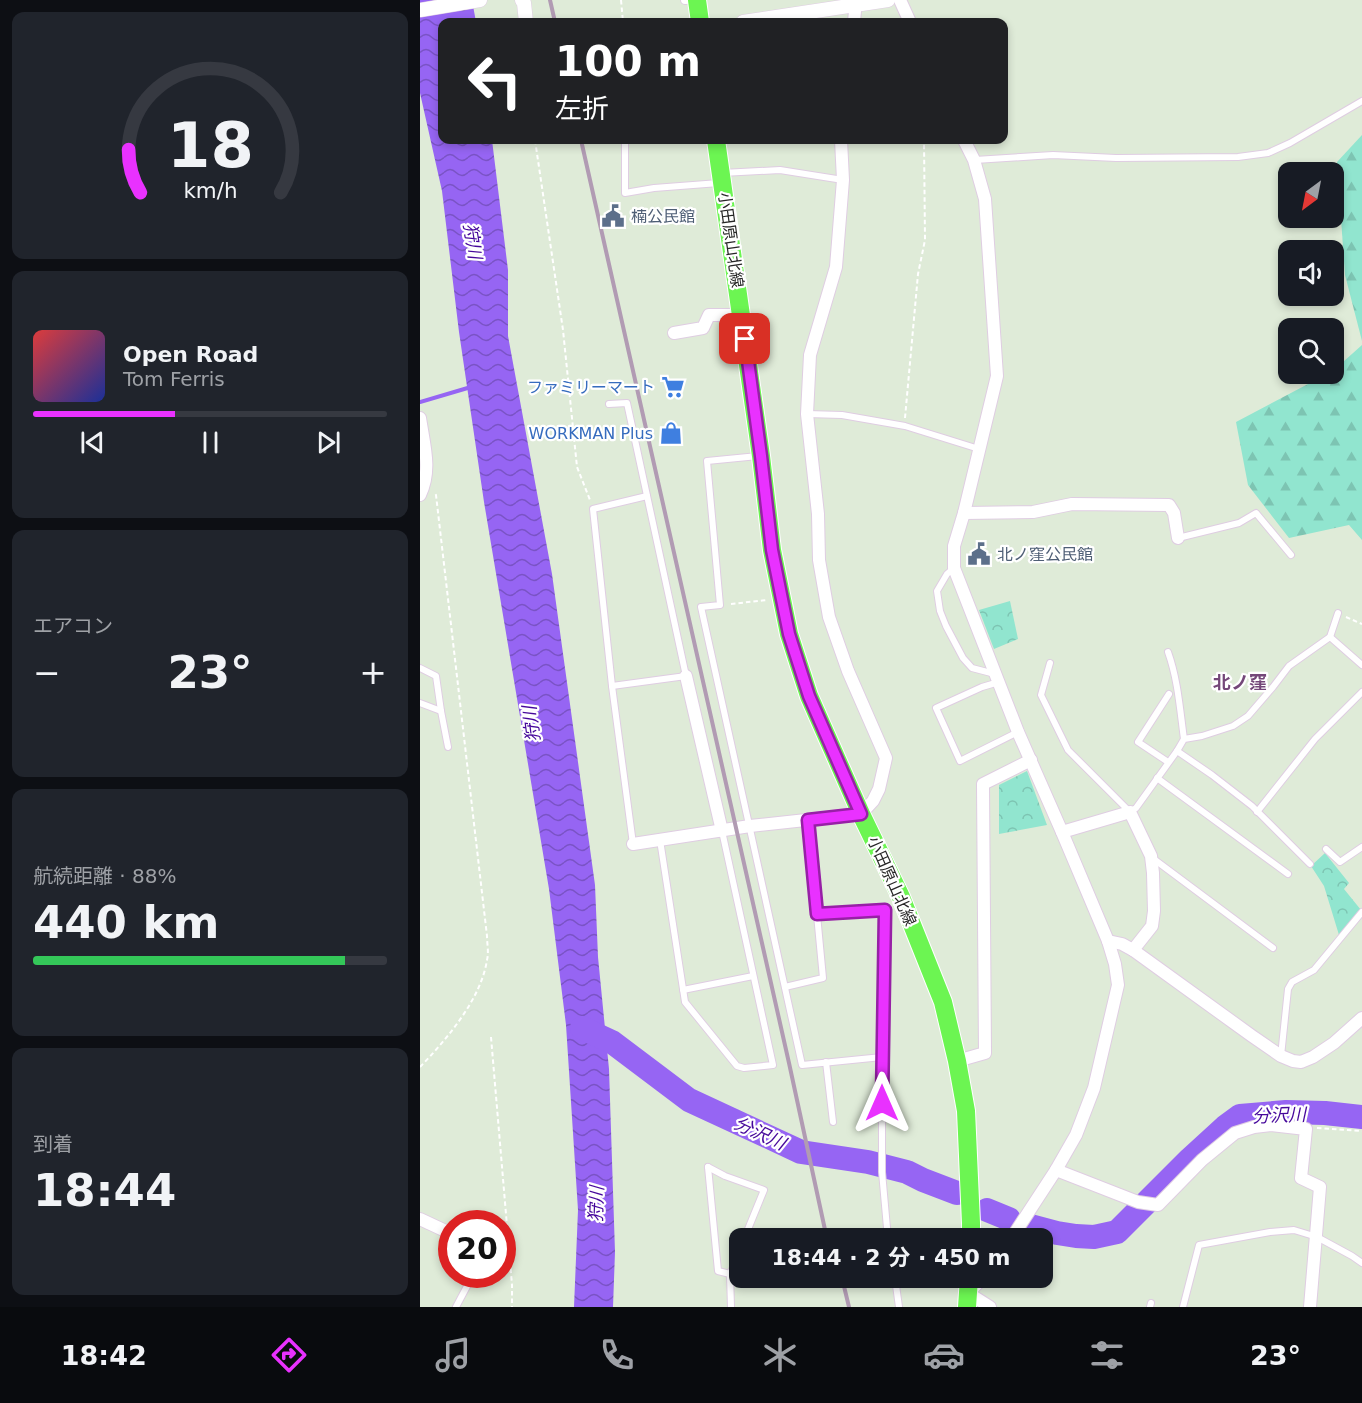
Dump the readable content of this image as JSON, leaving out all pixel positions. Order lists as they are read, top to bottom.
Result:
{
  "streets": {
    "main road": ["小田原山北線"]
  },
  "districts": ["北ノ窪"],
  "water": ["狩川", "分沢川"],
  "places": {
    "public building": ["楠公民館", "北ノ窪公民館"],
    "supermarket": ["ファミリーマート"],
    "shop": ["WORKMAN Plus"]
  },
  "north": "bottom left",
  "page": {
    "turn": ["100 m", "左折"],
    "song": ["Open Road", "Tom Ferris"],
    "tile": [
      "エアコン",
      ["航続距離 · 88%", "440 km"],
      ["到着", "18:44"]
    ],
    "heat": ["−", "23°", "+"],
    "limit": "20",
    "trip": "18:44 · 2 分 · 450 m",
    "tabs": ["18:42", "23°"],
    "gauge": ["18", "km/h"]
  }
}
